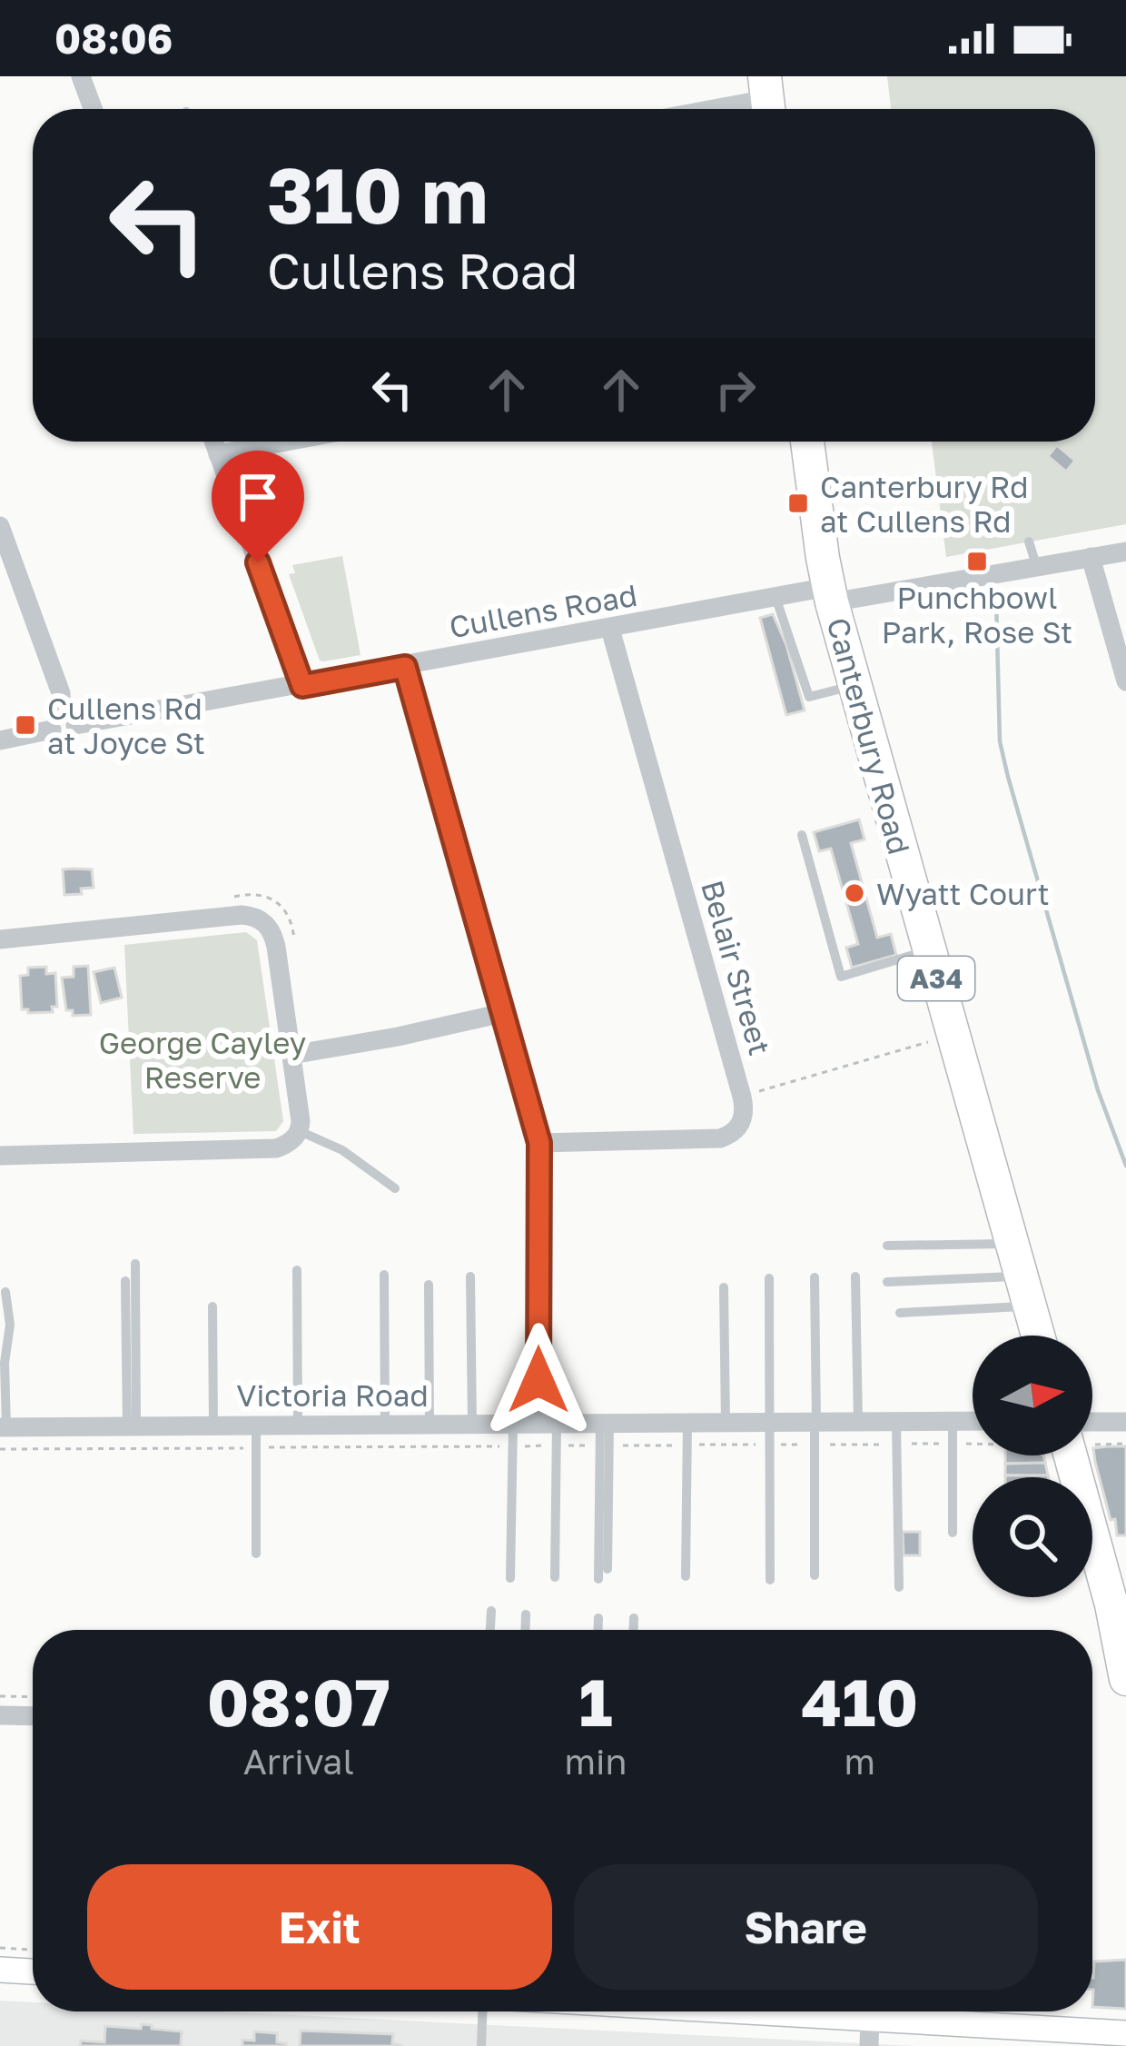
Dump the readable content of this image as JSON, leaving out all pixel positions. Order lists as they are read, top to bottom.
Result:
{
  "streets": {
    "highway": ["Canterbury Road", "A34"],
    "street": ["Cullens Road", "Belair Street", "Victoria Road"]
  },
  "crossings": [
    ["Cullens Road", "Canterbury Road"],
    ["Cullens Road", "Belair Street"]
  ],
  "parks": ["George Cayley Reserve"],
  "places": {
    "transit": ["Canterbury Rd at Cullens Rd", "Punchbowl Park, Rose St", "Cullens Rd at Joyce St"],
    "other": ["Wyatt Court"]
  },
  "north": "right",
  "page": {
    "status": "08:06",
    "turn": ["310 m", "Cullens Road"],
    "eta": [
      "08:07",
      "Arrival",
      "1",
      "min",
      "410",
      "m"
    ],
    "buttons": ["Exit", "Share"]
  }
}
